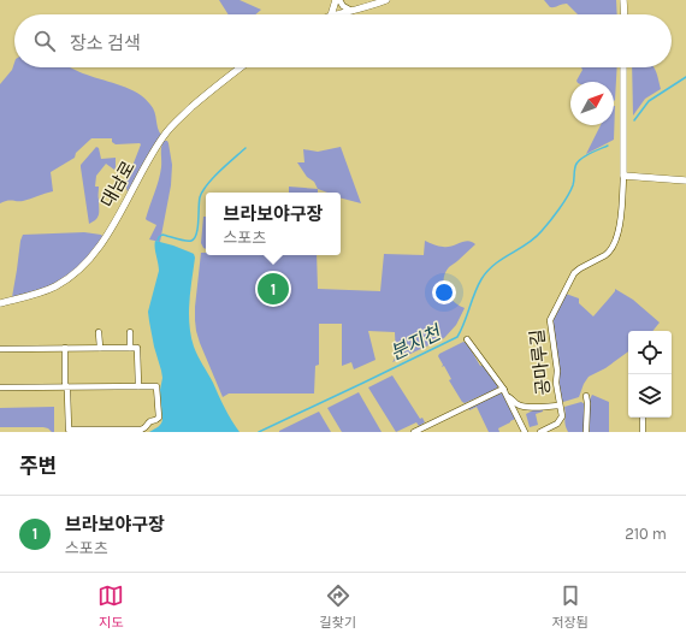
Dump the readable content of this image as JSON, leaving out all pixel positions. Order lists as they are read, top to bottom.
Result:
{
  "streets": {
    "street": ["대남로", "공마루길"]
  },
  "water": ["분지천"],
  "north": "top right",
  "page": {
    "search": "장소 검색",
    "popup": ["브라보야구장", "스포츠"],
    "pins": "1",
    "heading": "주변",
    "list": [
      {
        "mark": "1",
        "name": "브라보야구장",
        "note": "스포츠",
        "value": "210 m"
      }
    ],
    "nav": ["지도", "길찾기", "저장됨"]
  }
}
